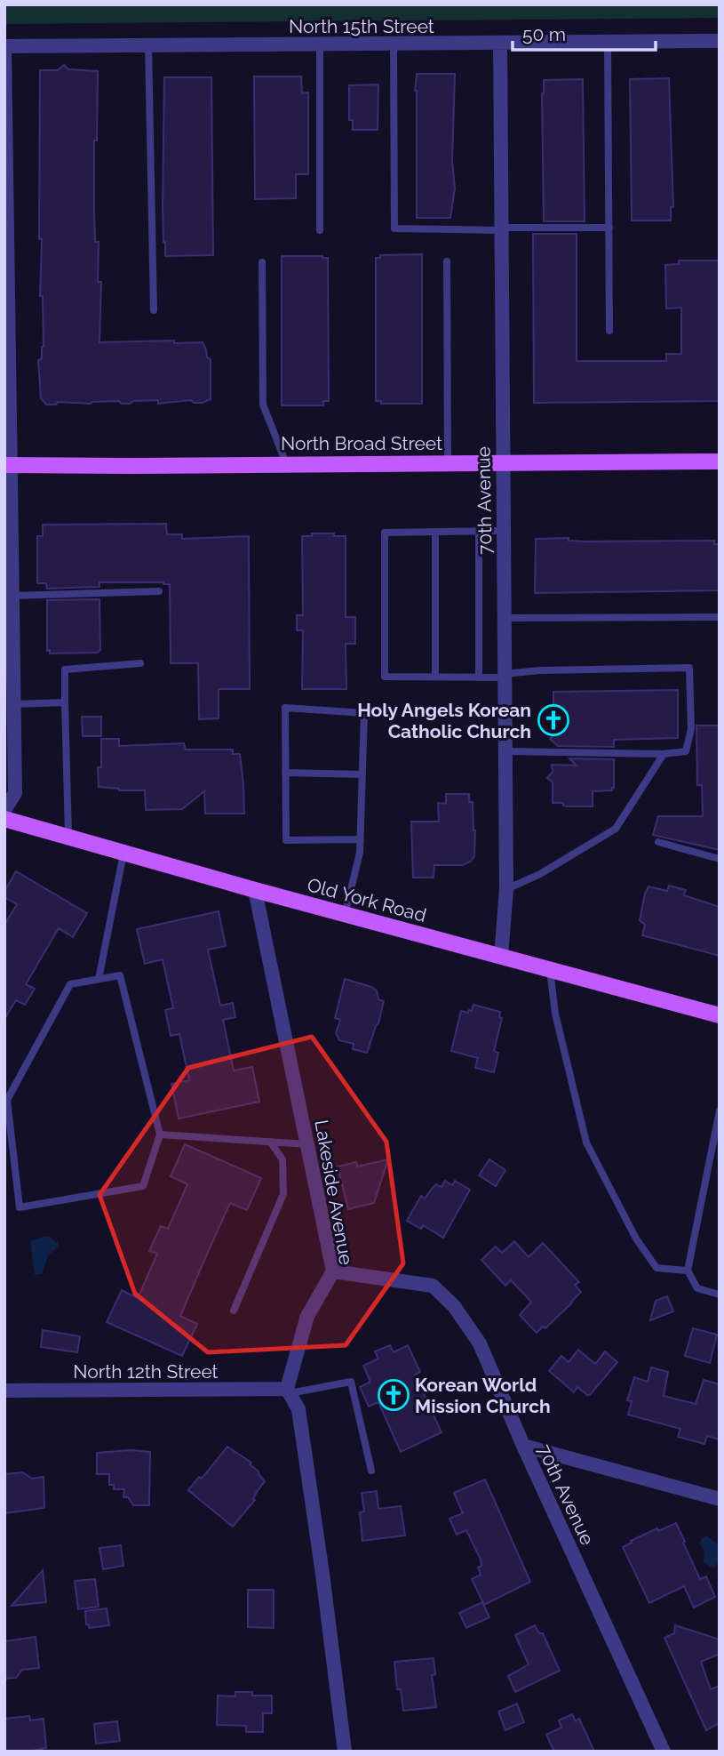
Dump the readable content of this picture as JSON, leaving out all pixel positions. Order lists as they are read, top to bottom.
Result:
{
  "streets": {
    "main road": ["North Broad Street", "Old York Road"],
    "street": [
      "North 15th Street",
      "70th Avenue",
      "Lakeside Avenue",
      "North 12th Street"
    ]
  },
  "crossings": [
    ["North 15th Street", "70th Avenue"],
    ["North Broad Street", "70th Avenue"],
    ["70th Avenue", "Old York Road"],
    ["70th Avenue", "Lakeside Avenue"],
    ["Old York Road", "Lakeside Avenue"],
    ["Lakeside Avenue", "North 12th Street"]
  ],
  "places": {
    "church": ["Holy Angels Korean Catholic Church", "Korean World Mission Church"]
  },
  "scale_bar": "50 m"
}
